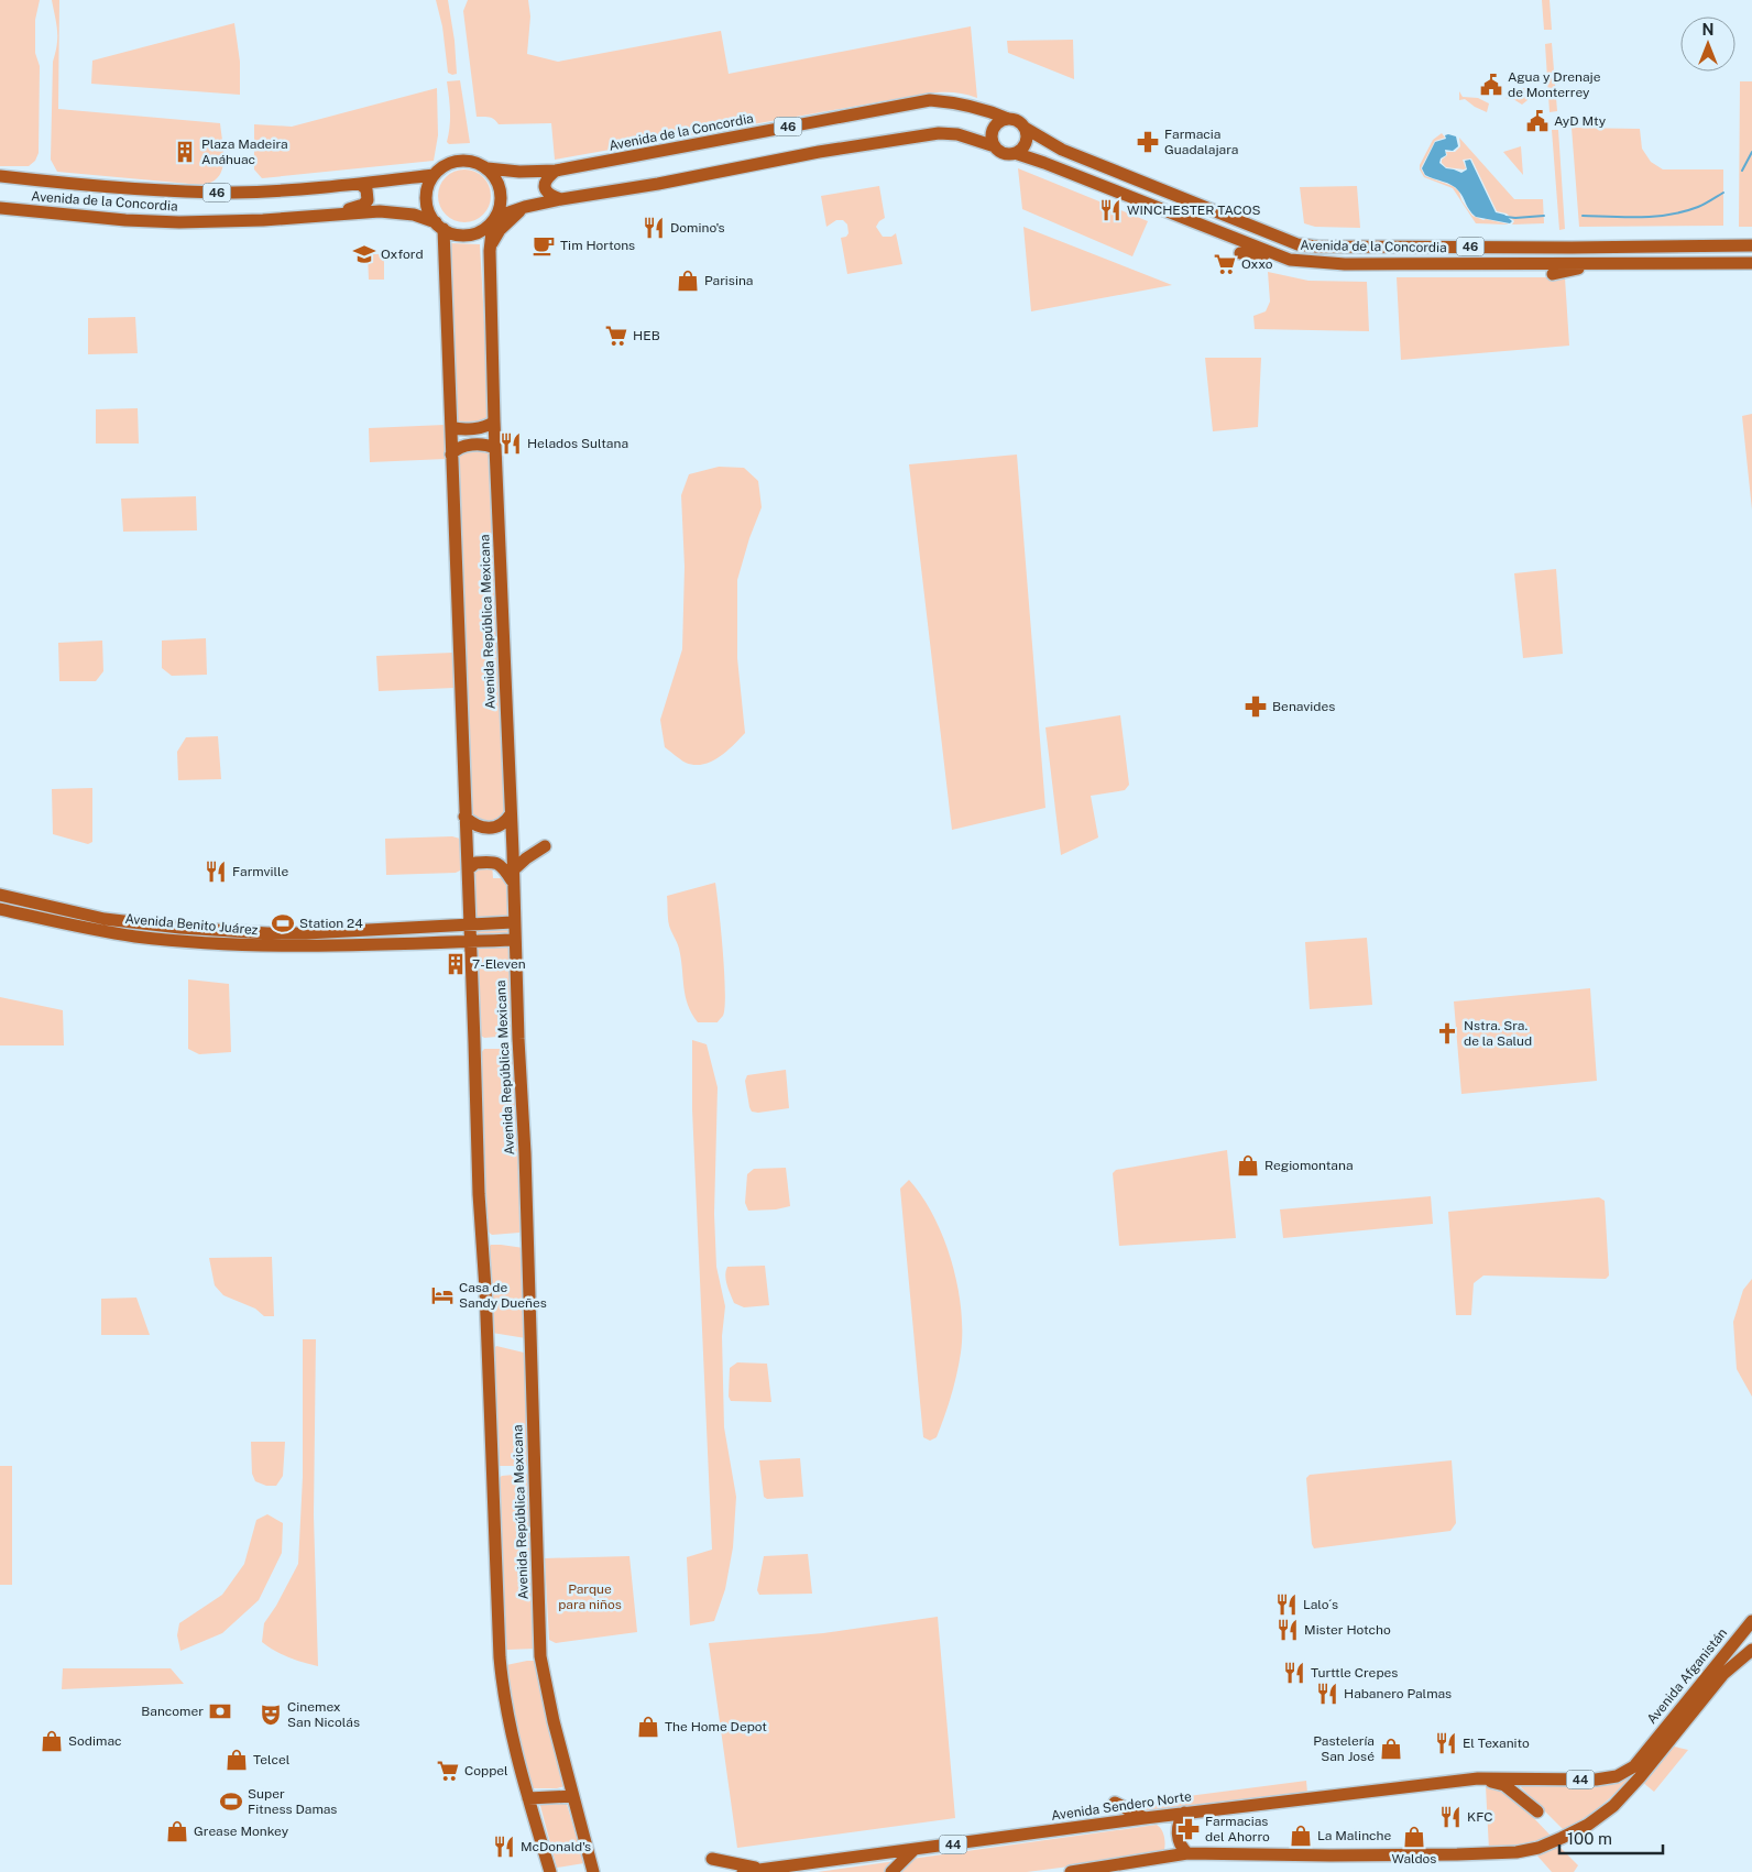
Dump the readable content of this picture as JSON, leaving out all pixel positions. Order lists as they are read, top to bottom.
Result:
{
  "streets": {
    "main road": [
      "46",
      "Avenida de la Concordia",
      "Avenida República Mexicana",
      "Avenida Benito Juárez",
      "Avenida Afganistán",
      "44",
      "Avenida Sendero Norte"
    ]
  },
  "crossings": [
    ["46", "Avenida de la Concordia"],
    ["46", "Avenida República Mexicana"],
    ["Avenida de la Concordia", "Avenida República Mexicana"],
    ["Avenida República Mexicana", "Avenida Benito Juárez"],
    ["Avenida Afganistán", "44"],
    ["Avenida Afganistán", "Avenida Sendero Norte"],
    ["44", "Avenida Sendero Norte"]
  ],
  "parks": ["Parque para niños"],
  "places": {
    "public building": ["Agua y Drenaje de Monterrey", "AyD Mty"],
    "pharmacy": ["Farmacia Guadalajara", "Benavides", "Farmacias del Ahorro"],
    "building": ["Plaza Madeira Anáhuac", "7-Eleven"],
    "restaurant": [
      "WINCHESTER TACOS",
      "Domino's",
      "Helados Sultana",
      "Farmville",
      "Lalo´s",
      "Mister Hotcho",
      "Turttle Crepes",
      "Habanero Palmas",
      "El Texanito",
      "KFC",
      "McDonald's"
    ],
    "cafe": ["Tim Hortons"],
    "school or university": ["Oxford"],
    "supermarket": ["Oxxo", "HEB", "Coppel"],
    "shop": [
      "Parisina",
      "Regiomontana",
      "The Home Depot",
      "Sodimac",
      "Pastelería San José",
      "Telcel",
      "Grease Monkey",
      "La Malinche",
      "Waldos"
    ],
    "sports": ["Station 24", "Super Fitness Damas"],
    "church": ["Nstra. Sra. de la Salud"],
    "hotel": ["Casa de Sandy Dueñes"],
    "bank": ["Bancomer"],
    "theatre": ["Cinemex San Nicolás"]
  },
  "scale_bar": "100 m",
  "north": "top"
}
